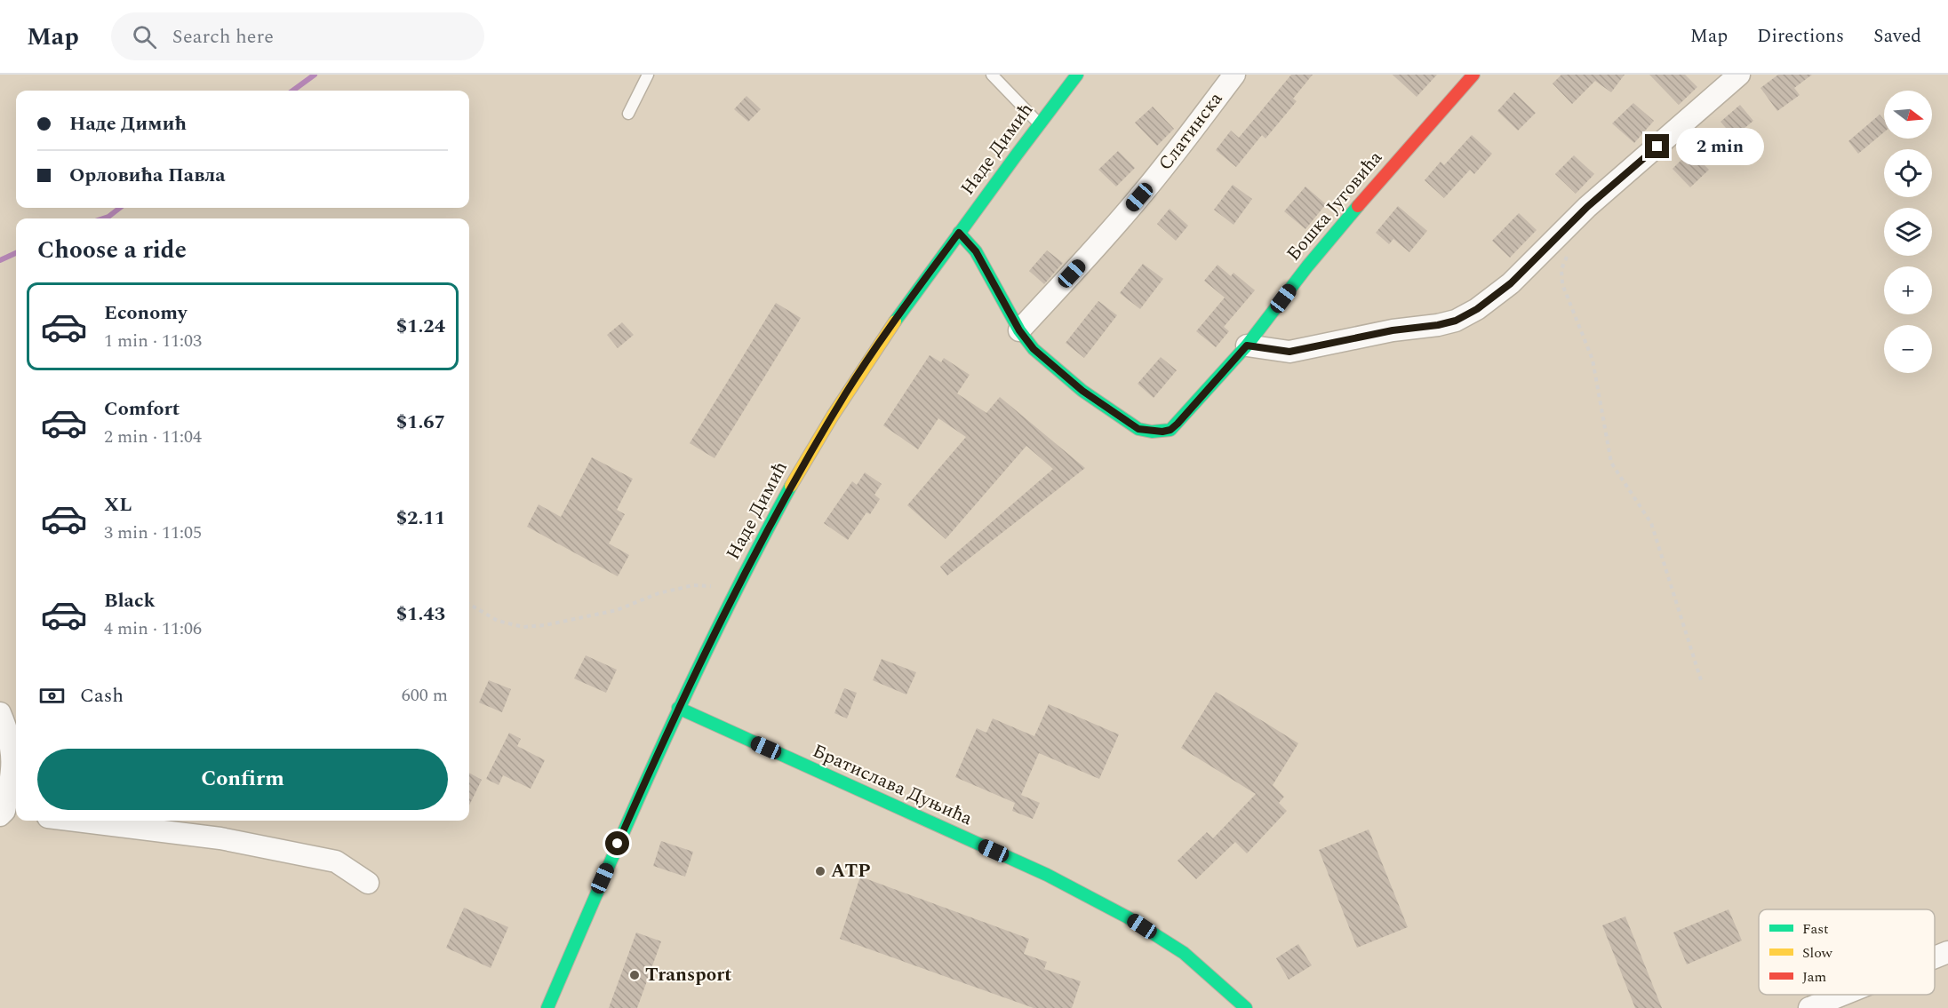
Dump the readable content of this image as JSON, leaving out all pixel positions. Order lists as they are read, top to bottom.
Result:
{
  "streets": {
    "street": [
      "Слатинска",
      "Наде Димић",
      "Бошка Југовића",
      "Братислава Дуњића"
    ]
  },
  "crossings": [
    ["Слатинска", "Бошка Југовића"],
    ["Наде Димић", "Братислава Дуњића"]
  ],
  "places": ["ATP", "Transport"],
  "legend": ["Fast", "Slow", "Jam"],
  "north": "right",
  "page": {
    "header": "Map",
    "search": "Search here",
    "nav": ["Map", "Directions", "Saved"],
    "map_buttons": ["+", "−"],
    "banner": ["Наде Димић", "Орловића Павла"],
    "bubble": "2 min",
    "heading": "Choose a ride",
    "list": [
      {
        "name": "Economy",
        "note": "1 min · 11:03",
        "value": "$1.24"
      },
      {
        "name": "Comfort",
        "note": "2 min · 11:04",
        "value": "$1.67"
      },
      {
        "name": "XL",
        "note": "3 min · 11:05",
        "value": "$2.11"
      },
      {
        "name": "Black",
        "note": "4 min · 11:06",
        "value": "$1.43"
      }
    ],
    "pay": ["Cash", "600 m"],
    "buttons": "Confirm"
  }
}
